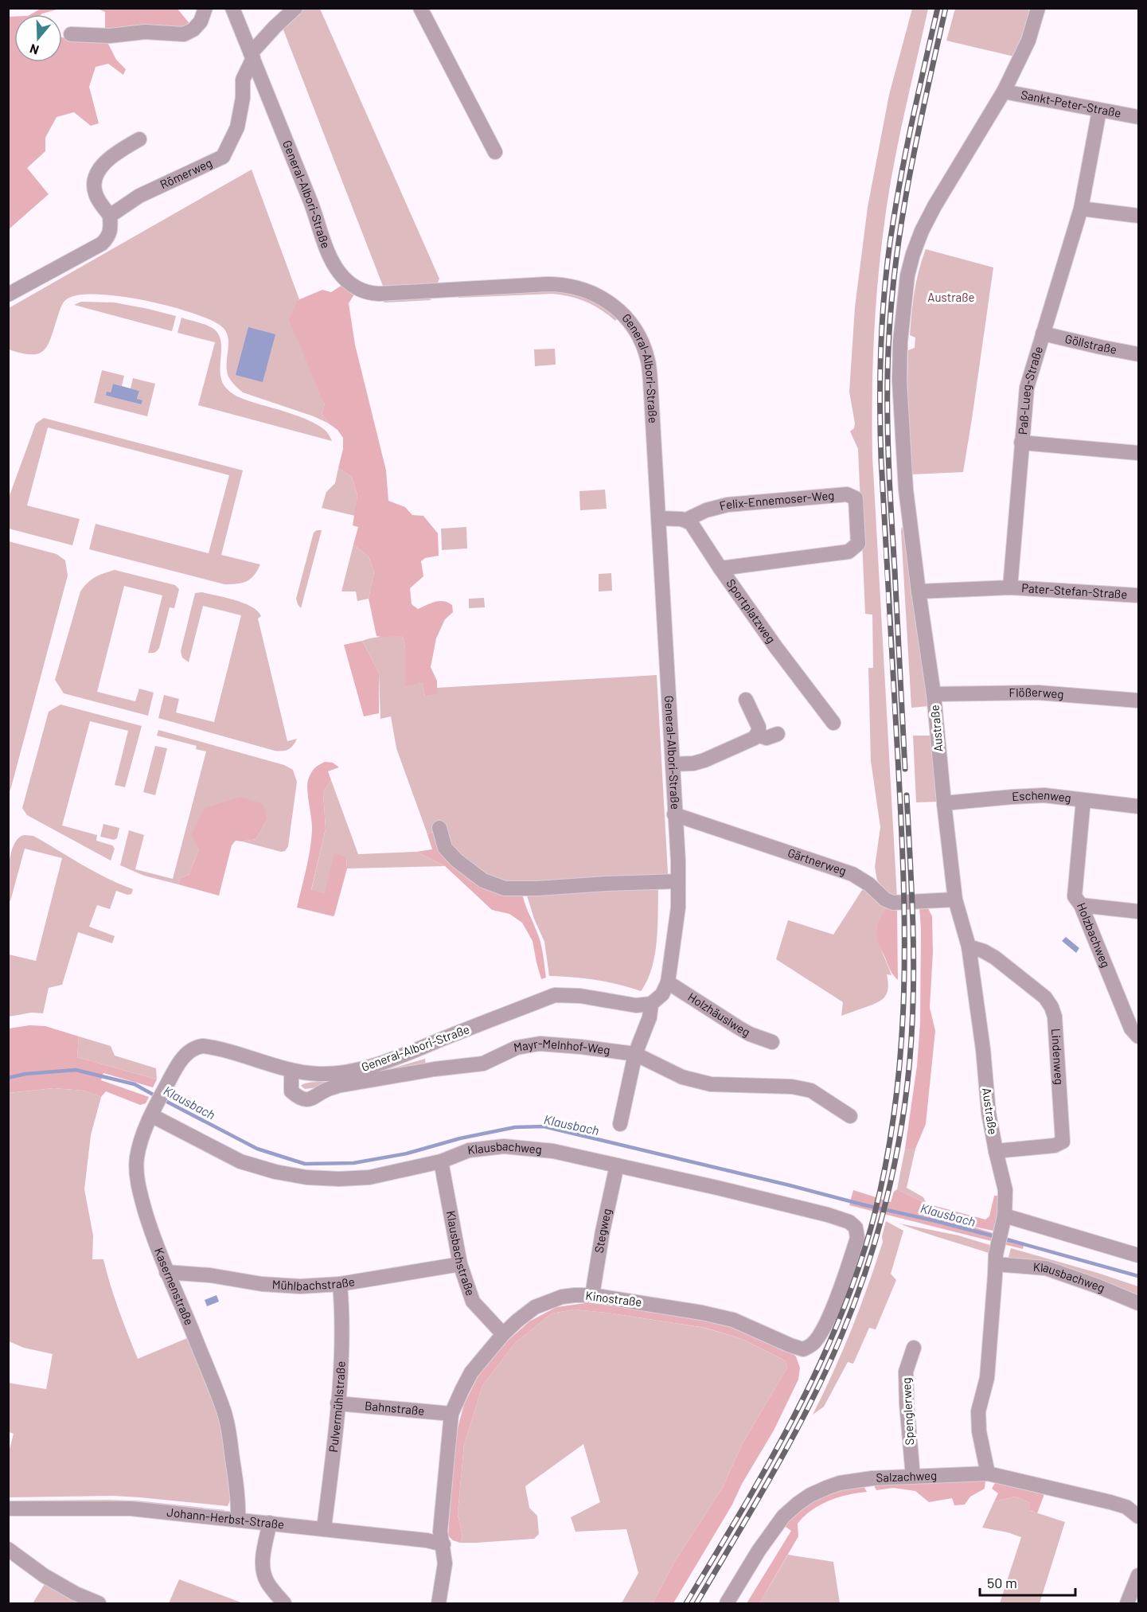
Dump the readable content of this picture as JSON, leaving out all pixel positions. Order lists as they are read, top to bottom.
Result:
{
  "streets": {
    "street": [
      "Sankt-Peter-Straße",
      "Römerweg",
      "General-Albori-Straße",
      "Göllstraße",
      "Paß-Lueg-Straße",
      "Felix-Ennemoser-Weg",
      "Pater-Stefan-Straße",
      "Sportplatzweg",
      "Flößerweg",
      "Austraße",
      "Eschenweg",
      "Gärtnerweg",
      "Holzbachweg",
      "Holzhäuslweg",
      "Mayr-Melnhof-Weg",
      "Lindenweg",
      "Klausbachweg",
      "Stegweg",
      "Klausbachstraße",
      "Mühlbachstraße",
      "Kasernenstraße",
      "Kinostraße",
      "Pulvermühlstraße",
      "Bahnstraße",
      "Spenglerweg",
      "Salzachweg",
      "Johann-Herbst-Straße"
    ]
  },
  "crossings": [
    ["Sankt-Peter-Straße", "Paß-Lueg-Straße"],
    ["Sankt-Peter-Straße", "Austraße"],
    ["Römerweg", "General-Albori-Straße"],
    ["General-Albori-Straße", "Gärtnerweg"],
    ["General-Albori-Straße", "Holzhäuslweg"],
    ["General-Albori-Straße", "Mayr-Melnhof-Weg"],
    ["General-Albori-Straße", "Kasernenstraße"],
    ["Göllstraße", "Paß-Lueg-Straße"],
    ["Paß-Lueg-Straße", "Pater-Stefan-Straße"],
    ["Felix-Ennemoser-Weg", "Sportplatzweg"],
    ["Flößerweg", "Austraße"],
    ["Austraße", "Eschenweg"],
    ["Austraße", "Gärtnerweg"],
    ["Austraße", "Lindenweg"],
    ["Austraße", "Klausbachweg"],
    ["Austraße", "Salzachweg"],
    ["Eschenweg", "Holzbachweg"],
    ["Klausbachweg", "Stegweg"],
    ["Klausbachweg", "Klausbachstraße"],
    ["Klausbachweg", "Kasernenstraße"],
    ["Klausbachweg", "Kinostraße"],
    ["Stegweg", "Kinostraße"],
    ["Klausbachstraße", "Mühlbachstraße"],
    ["Klausbachstraße", "Kinostraße"],
    ["Mühlbachstraße", "Kasernenstraße"],
    ["Mühlbachstraße", "Pulvermühlstraße"],
    ["Kasernenstraße", "Johann-Herbst-Straße"],
    ["Kinostraße", "Bahnstraße"],
    ["Kinostraße", "Johann-Herbst-Straße"],
    ["Pulvermühlstraße", "Bahnstraße"],
    ["Pulvermühlstraße", "Johann-Herbst-Straße"],
    ["Spenglerweg", "Salzachweg"]
  ],
  "water": ["Klausbach"],
  "parks": ["Austraße"],
  "scale_bar": "50 m",
  "north": "bottom"
}
